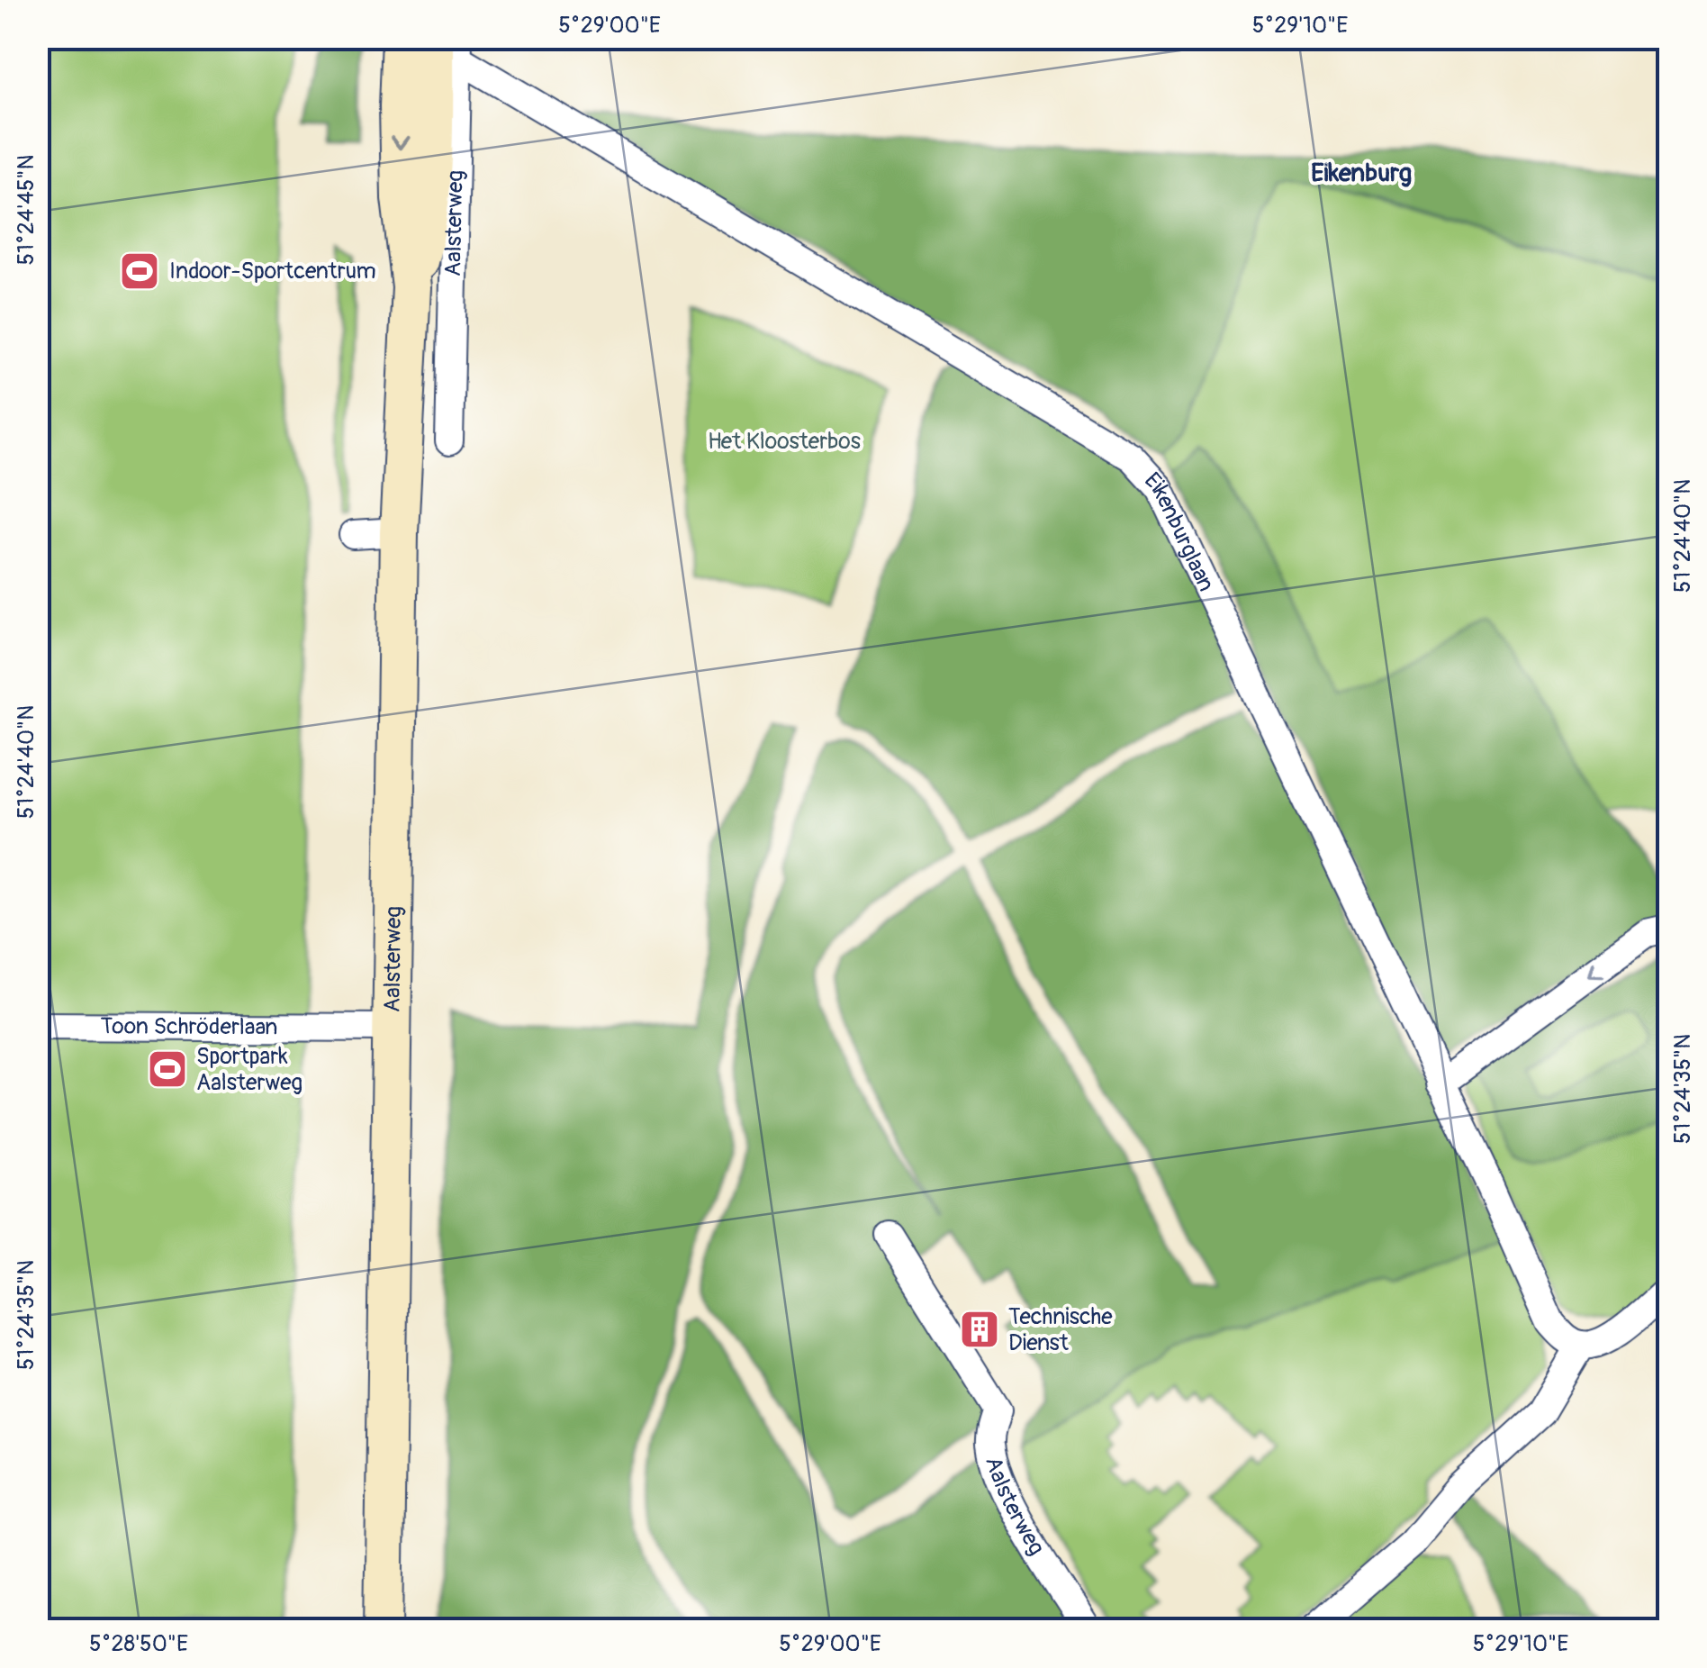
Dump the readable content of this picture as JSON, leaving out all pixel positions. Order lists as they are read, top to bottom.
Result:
{
  "streets": {
    "main road": ["Aalsterweg"],
    "street": ["Eikenburglaan", "Toon Schröderlaan"]
  },
  "crossings": [
    ["Aalsterweg", "Eikenburglaan"],
    ["Aalsterweg", "Toon Schröderlaan"]
  ],
  "districts": ["Eikenburg"],
  "parks": ["Het Kloosterbos"],
  "places": {
    "sports": ["Indoor-Sportcentrum", "Sportpark Aalsterweg"],
    "building": ["Technische Dienst"]
  },
  "coordinates": [
    "5°29'00\"E",
    "5°29'10\"E",
    "51°24'45\"N",
    "51°24'40\"N",
    "51°24'35\"N",
    "5°28'50\"E"
  ]
}
